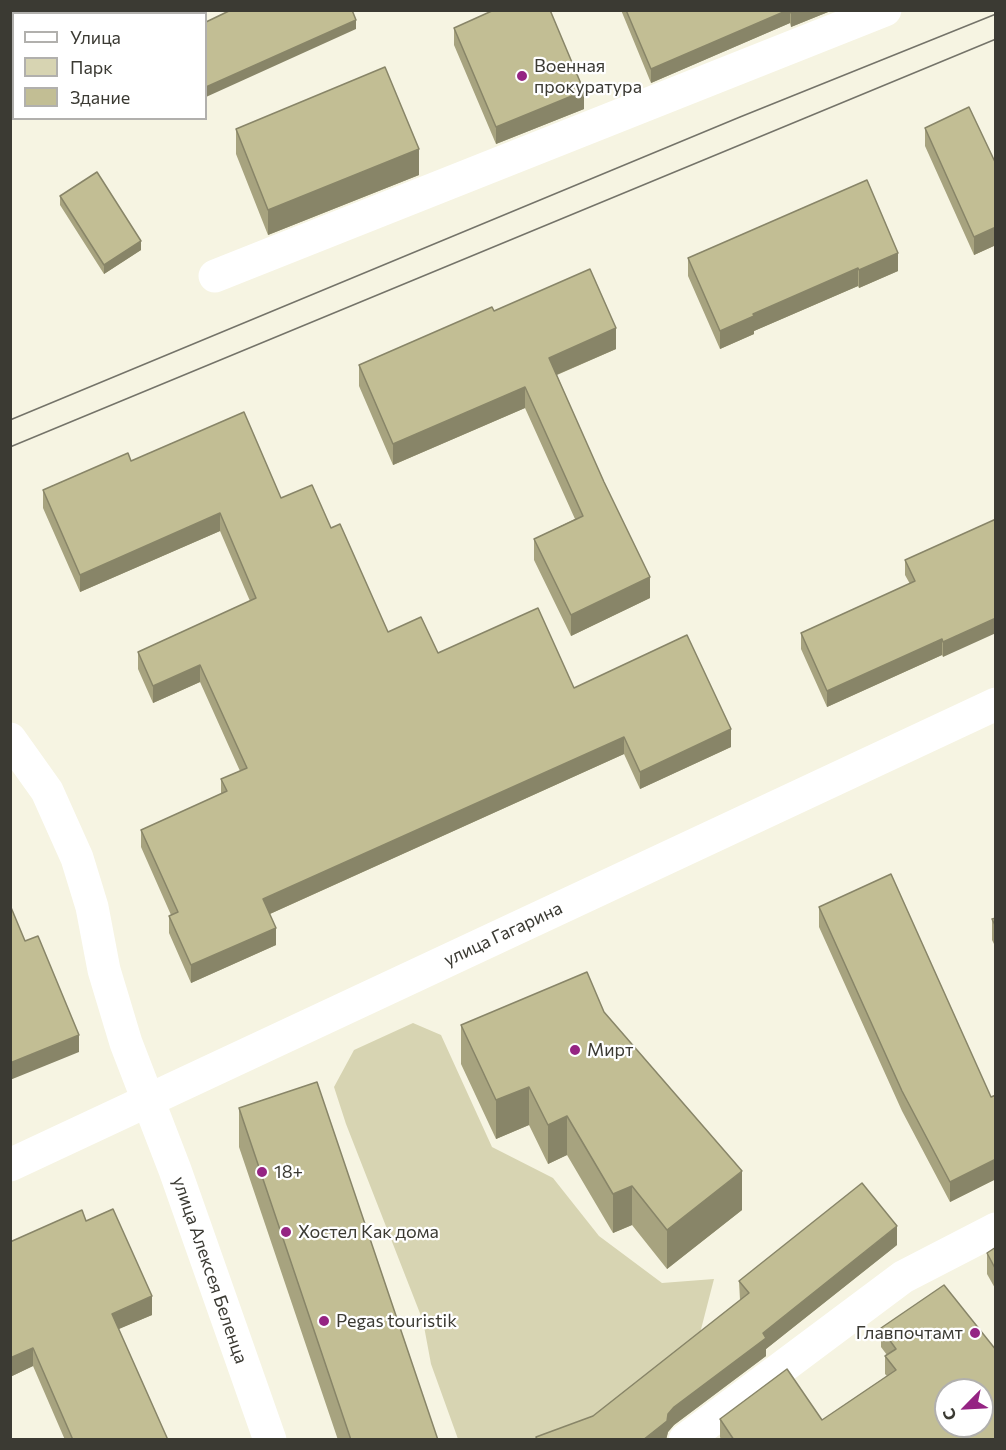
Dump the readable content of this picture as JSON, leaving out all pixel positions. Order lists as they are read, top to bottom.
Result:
{
  "streets": {
    "main road": ["улица Гагарина", "улица Алексея Беленца"]
  },
  "crossings": [
    ["улица Гагарина", "улица Алексея Беленца"]
  ],
  "places": [
    "Военная прокуратура",
    "Мирт",
    "18+",
    "Хостел Как дома",
    "Pegas touristik",
    "Главпочтамт"
  ],
  "legend": ["Улица", "Парк", "Здание"],
  "north": "bottom left"
}
